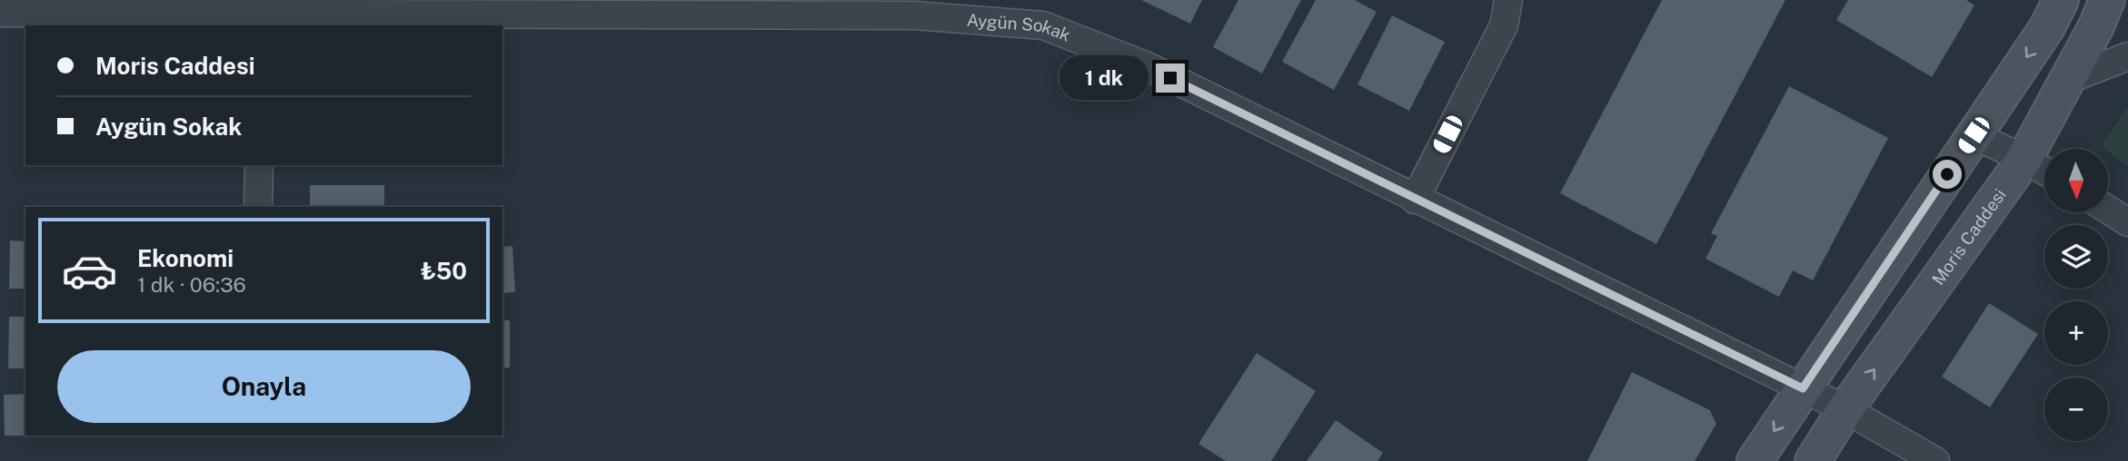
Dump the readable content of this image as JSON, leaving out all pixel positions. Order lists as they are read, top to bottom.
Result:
{
  "streets": {
    "street": ["Aygün Sokak", "Moris Caddesi"]
  },
  "crossings": [
    ["Aygün Sokak", "Moris Caddesi"]
  ],
  "north": "bottom",
  "page": {
    "banner": ["Moris Caddesi", "Aygün Sokak"],
    "bubble": "1 dk",
    "map_buttons": ["+", "−"],
    "list": [
      {
        "name": "Ekonomi",
        "note": "1 dk · 06:36",
        "value": "₺50"
      }
    ],
    "buttons": "Onayla"
  }
}
